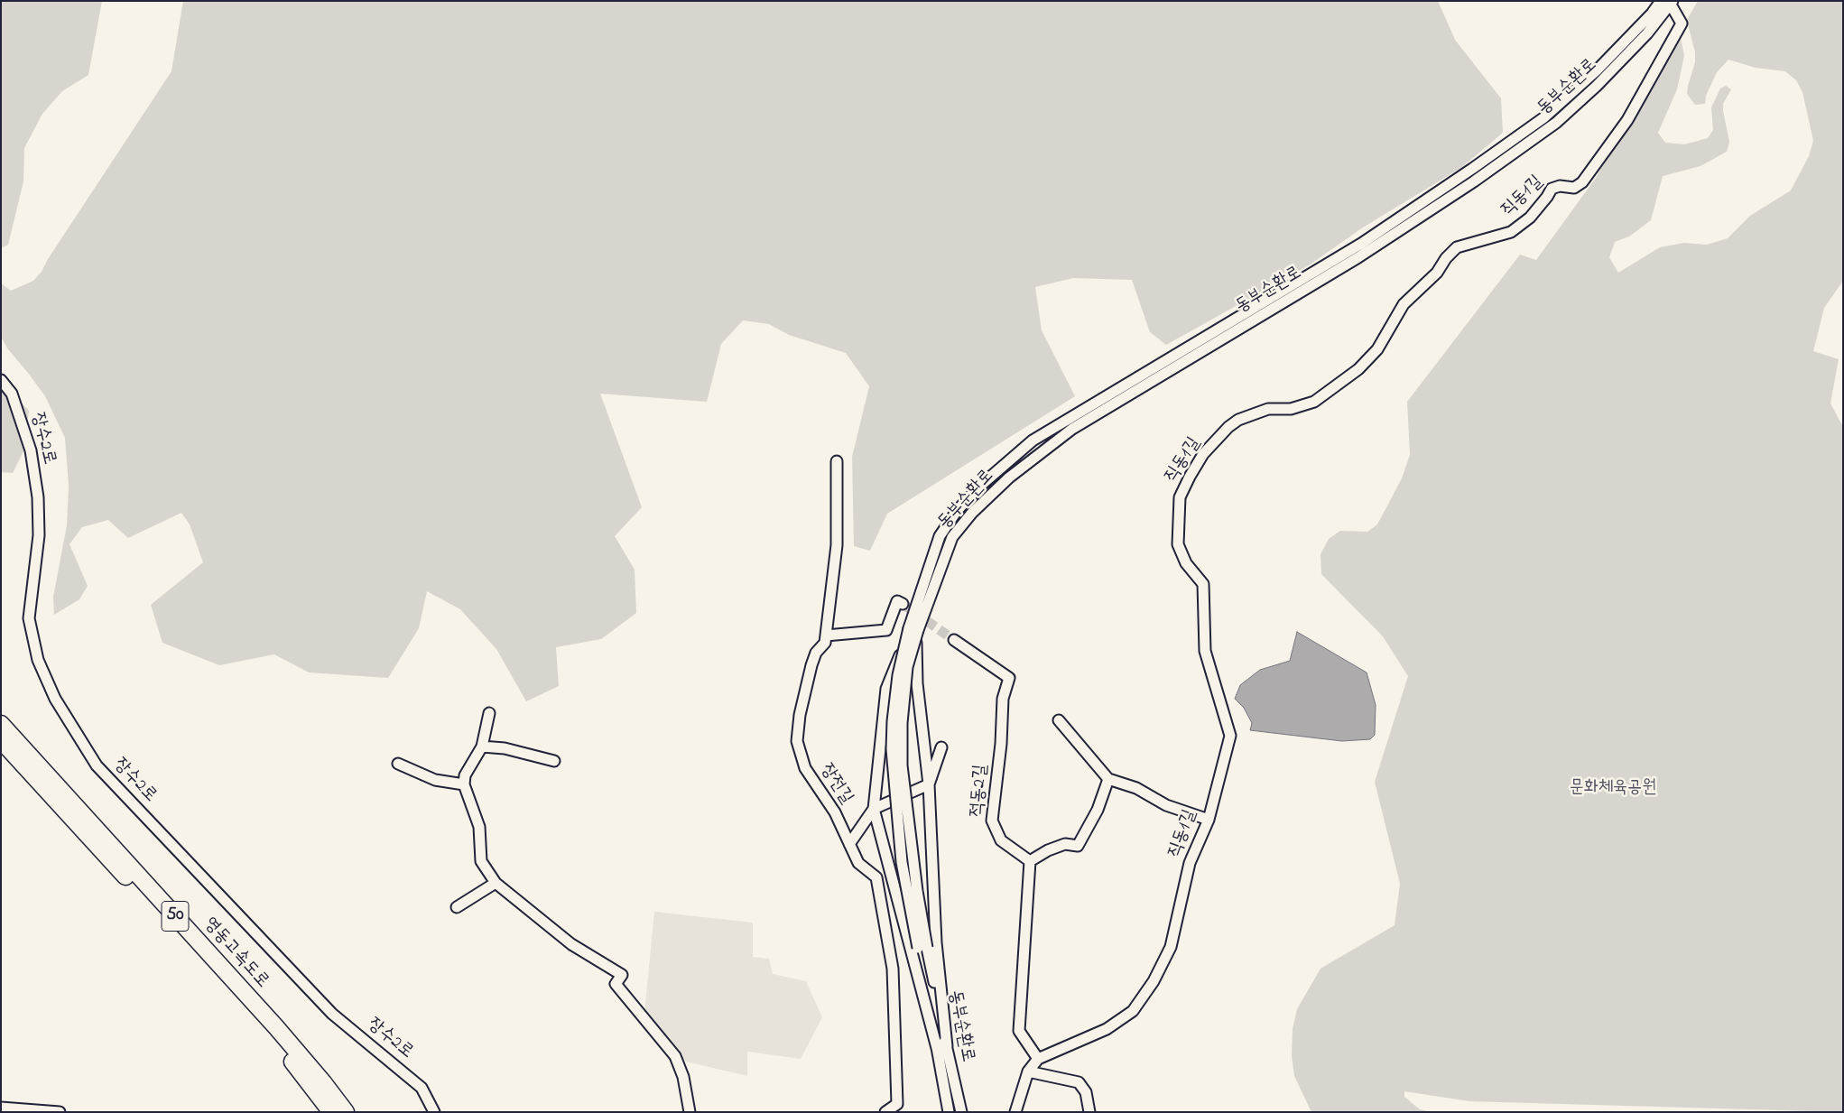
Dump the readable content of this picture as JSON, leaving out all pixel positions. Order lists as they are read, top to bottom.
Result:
{
  "streets": {
    "highway": ["50", "영동고속도로"],
    "street": [
      "동부순환로",
      "직동1길",
      "장수2로",
      "장전길",
      "적동2길"
    ]
  },
  "crossings": [
    ["동부순환로", "직동1길"]
  ],
  "parks": ["문화체육공원"]
}
